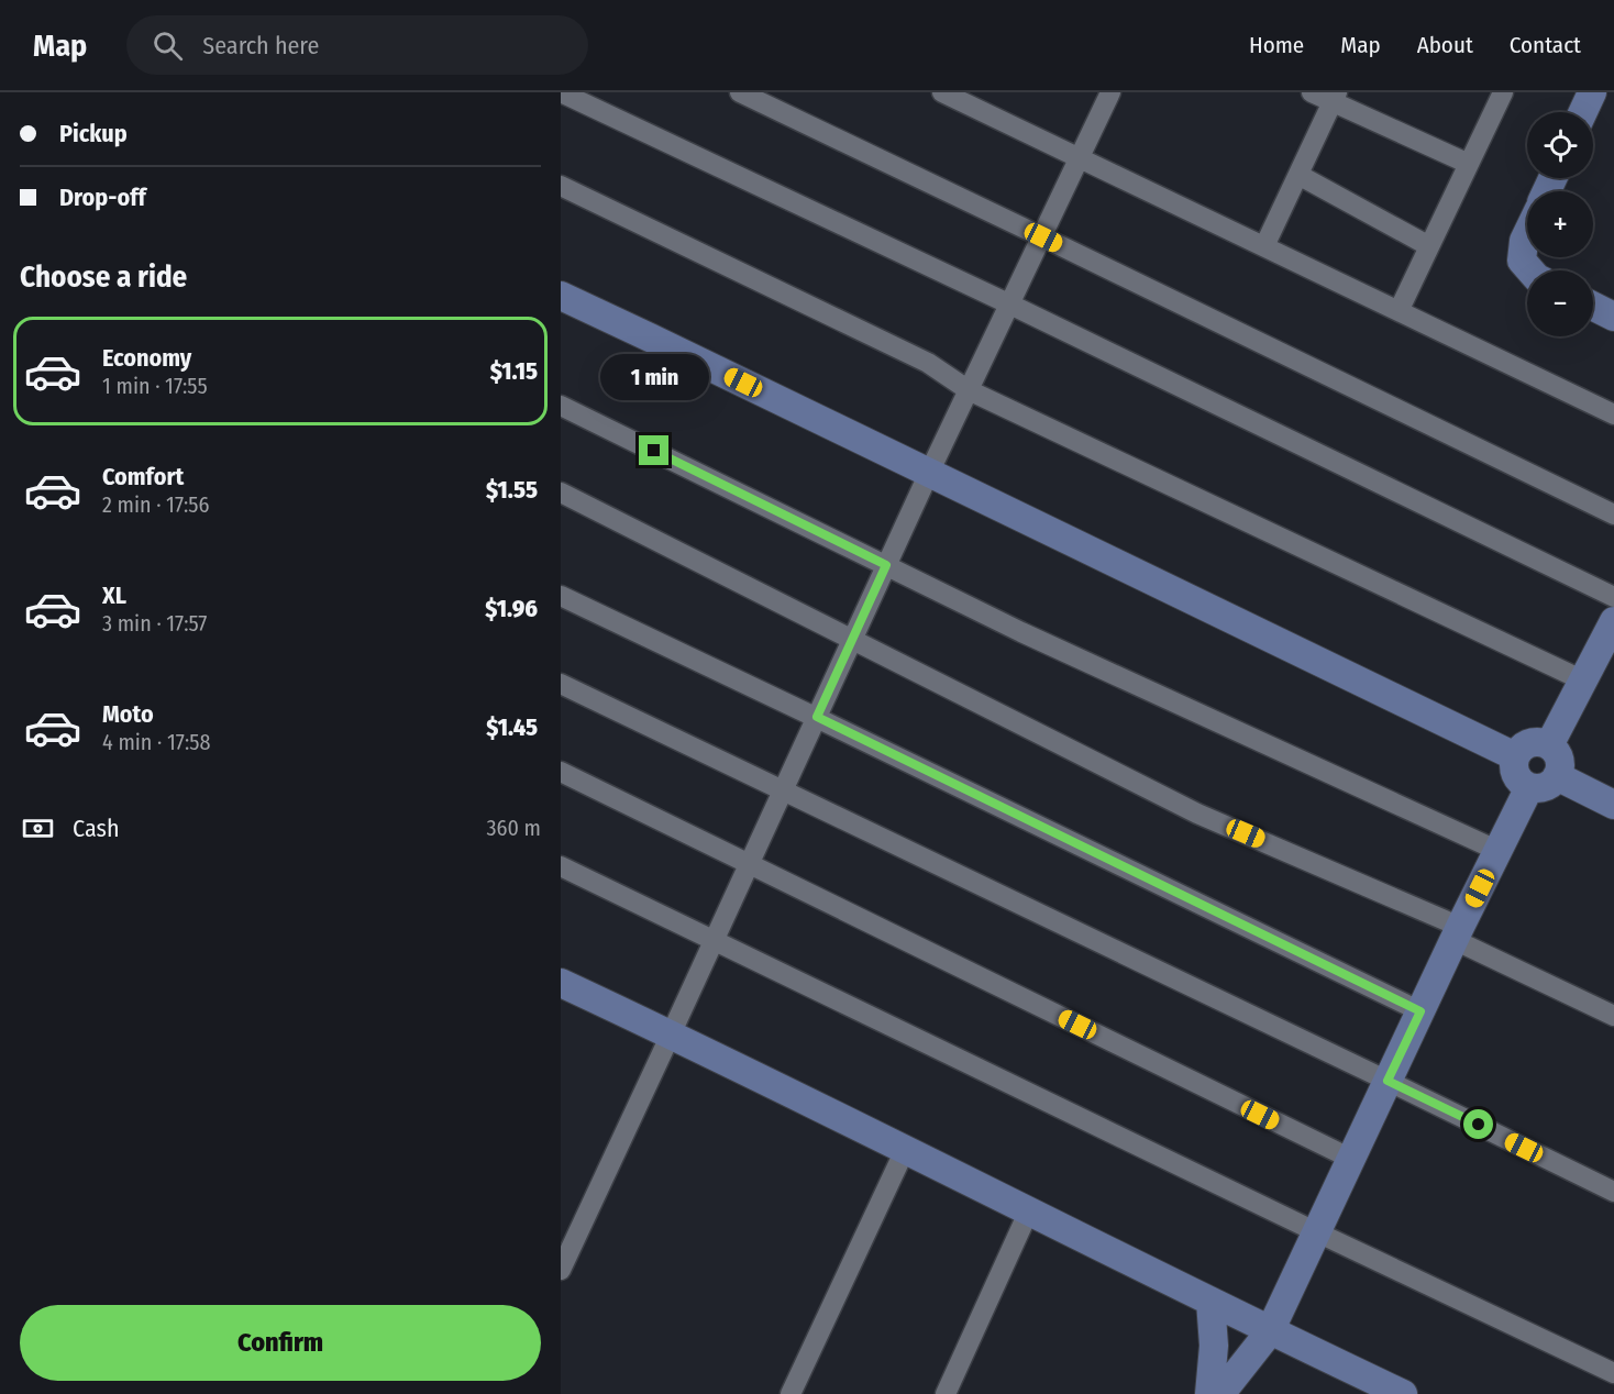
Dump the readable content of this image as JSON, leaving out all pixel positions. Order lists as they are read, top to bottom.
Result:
{
  "page": {
    "header": "Map",
    "search": "Search here",
    "nav": [
      "Home",
      "Map",
      "About",
      "Contact"
    ],
    "banner": ["Pickup", "Drop-off"],
    "map_buttons": ["+", "−"],
    "heading": "Choose a ride",
    "list": [
      {
        "name": "Economy",
        "note": "1 min · 17:55",
        "value": "$1.15"
      },
      {
        "name": "Comfort",
        "note": "2 min · 17:56",
        "value": "$1.55"
      },
      {
        "name": "XL",
        "note": "3 min · 17:57",
        "value": "$1.96"
      },
      {
        "name": "Moto",
        "note": "4 min · 17:58",
        "value": "$1.45"
      }
    ],
    "bubble": "1 min",
    "pay": ["Cash", "360 m"],
    "buttons": "Confirm"
  }
}
